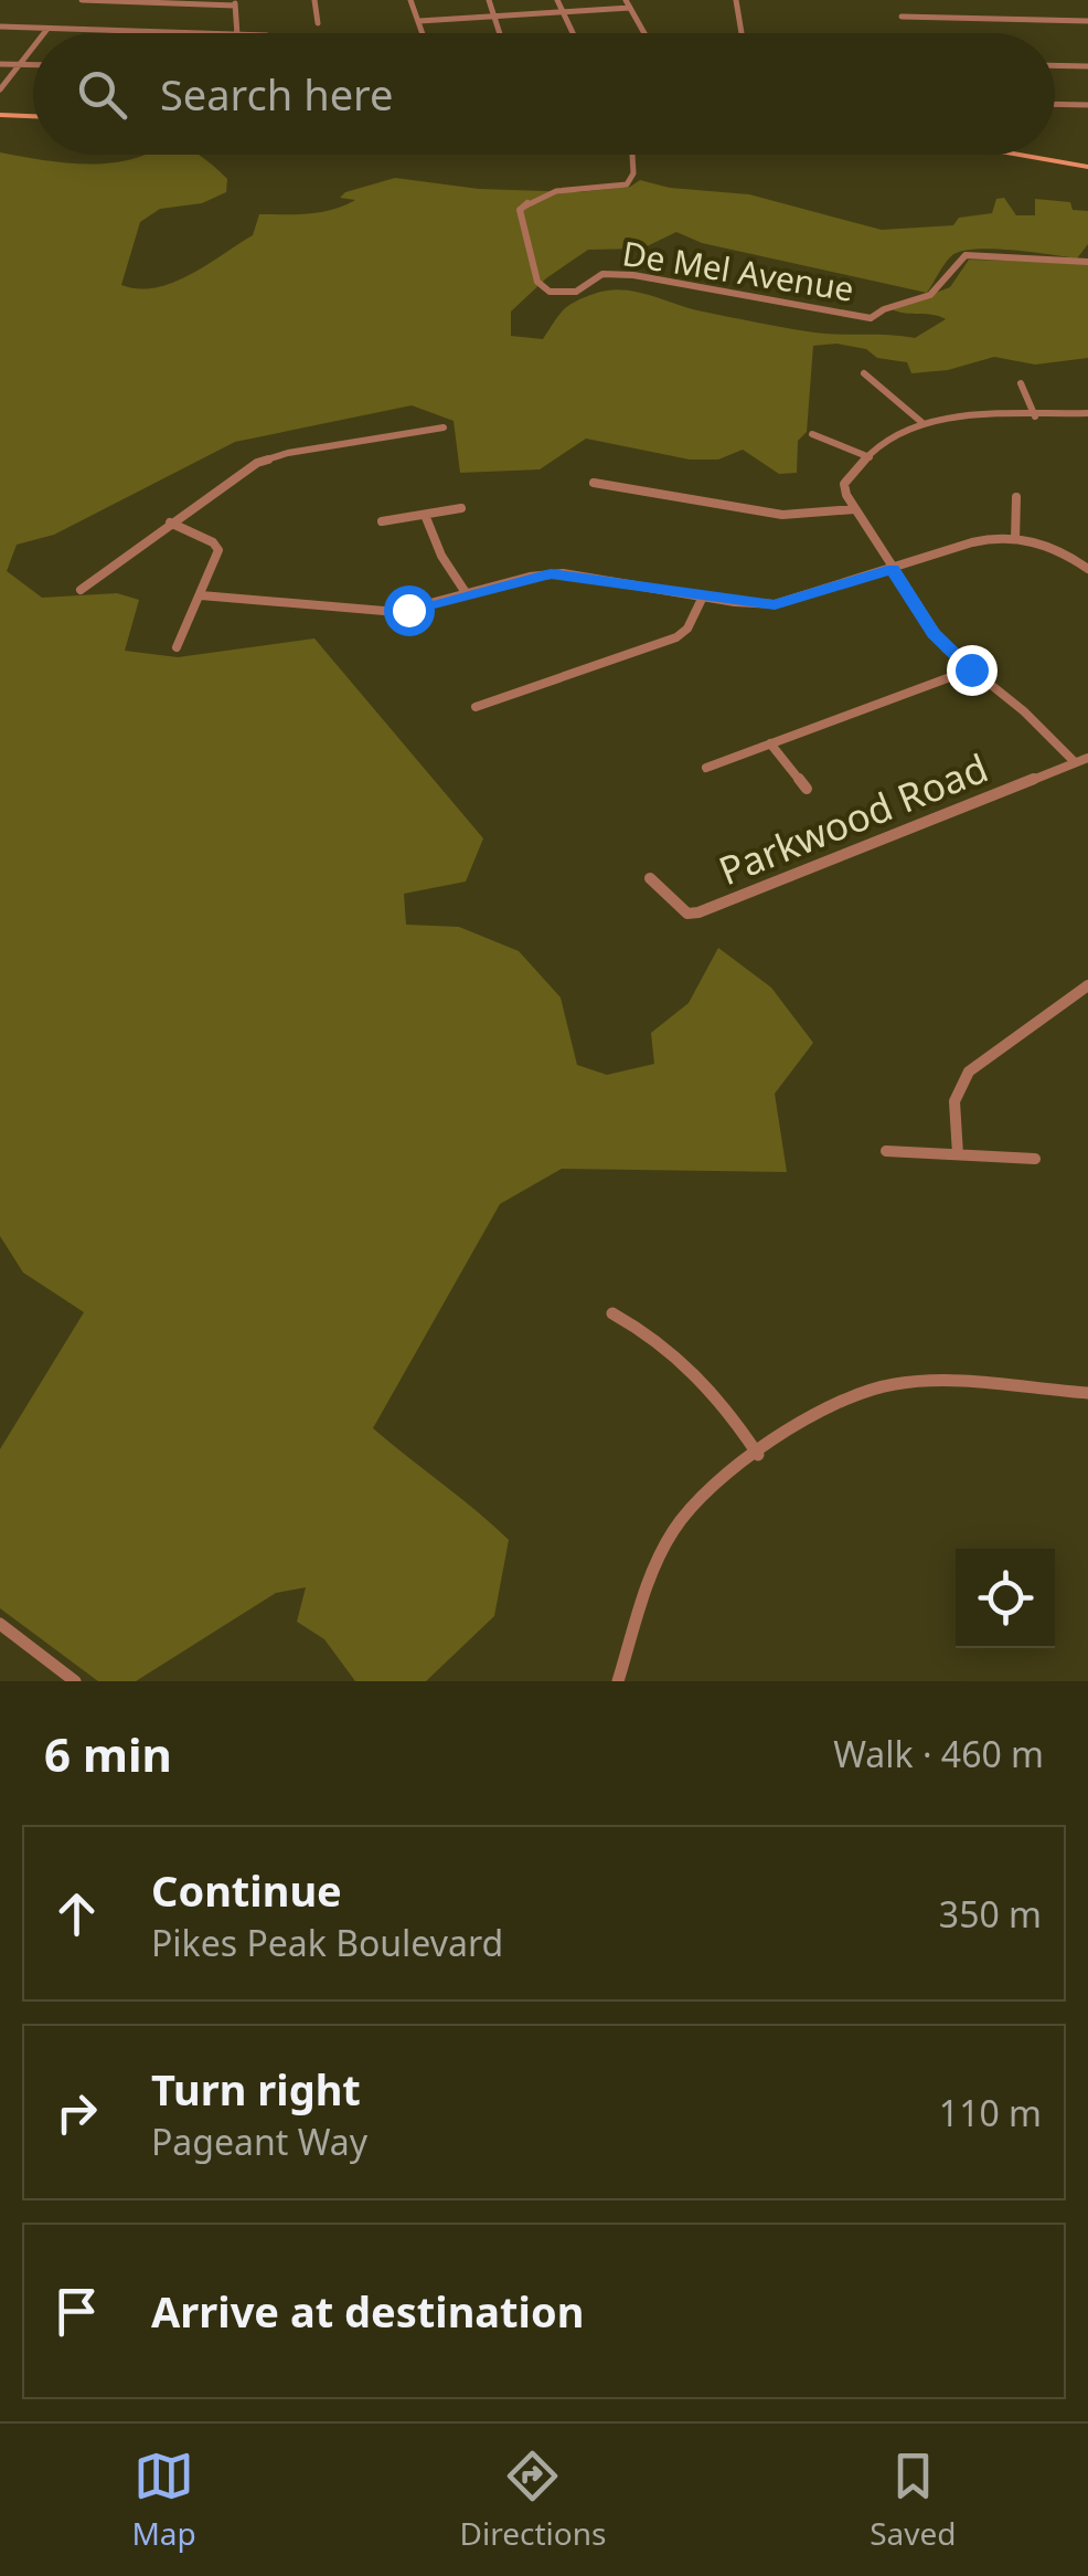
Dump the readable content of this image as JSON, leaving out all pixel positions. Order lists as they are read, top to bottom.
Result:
{
  "streets": {
    "street": ["De Mel Avenue", "Parkwood Road"]
  },
  "page": {
    "search": "Search here",
    "heading": ["6 min", "Walk · 460 m"],
    "list": [
      ["Continue", "Pikes Peak Boulevard", "350 m"],
      ["Turn right", "Pageant Way", "110 m"],
      "Arrive at destination"
    ],
    "nav": ["Map", "Directions", "Saved"]
  }
}
